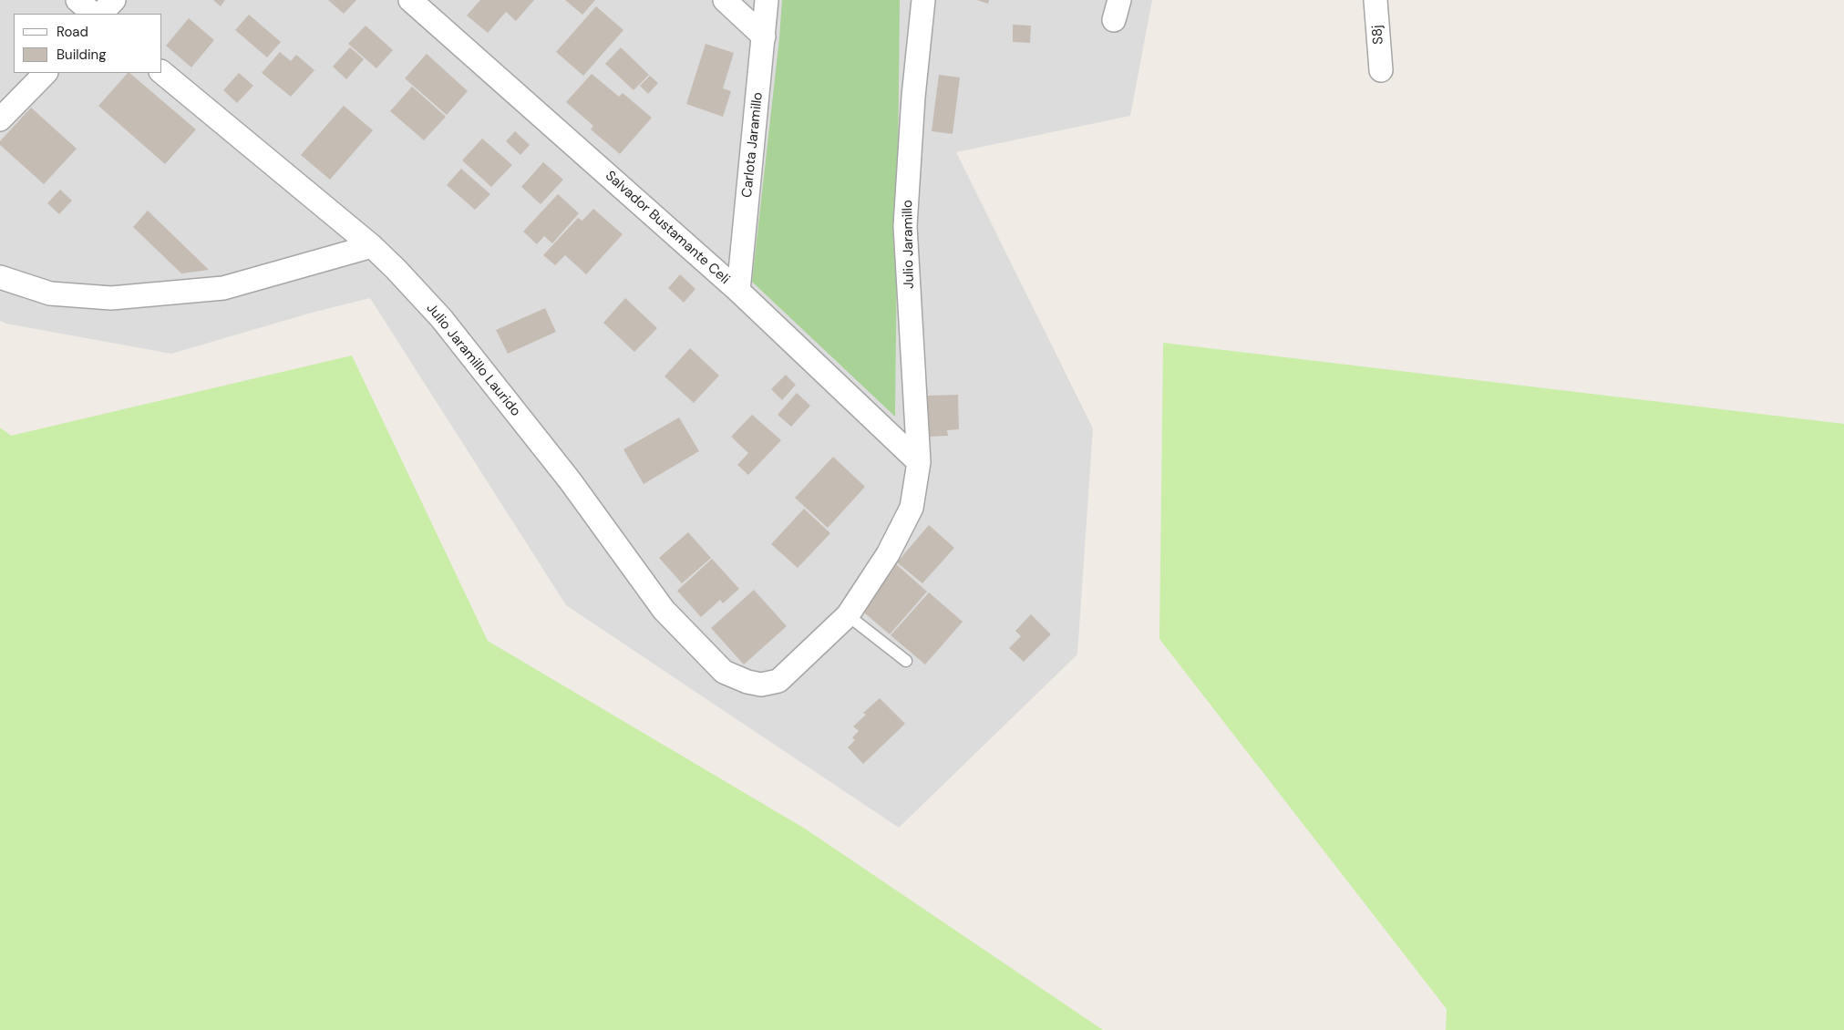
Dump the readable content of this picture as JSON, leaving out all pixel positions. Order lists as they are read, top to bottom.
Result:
{
  "streets": {
    "street": [
      "S8j",
      "Carlota Jaramillo",
      "Salvador Bustamante Celi",
      "Julio Jaramillo",
      "Julio Jaramillo Laurido"
    ]
  },
  "crossings": [
    ["Carlota Jaramillo", "Salvador Bustamante Celi"],
    ["Salvador Bustamante Celi", "Julio Jaramillo"],
    ["Julio Jaramillo", "Julio Jaramillo Laurido"]
  ],
  "legend": ["Road", "Building"]
}
